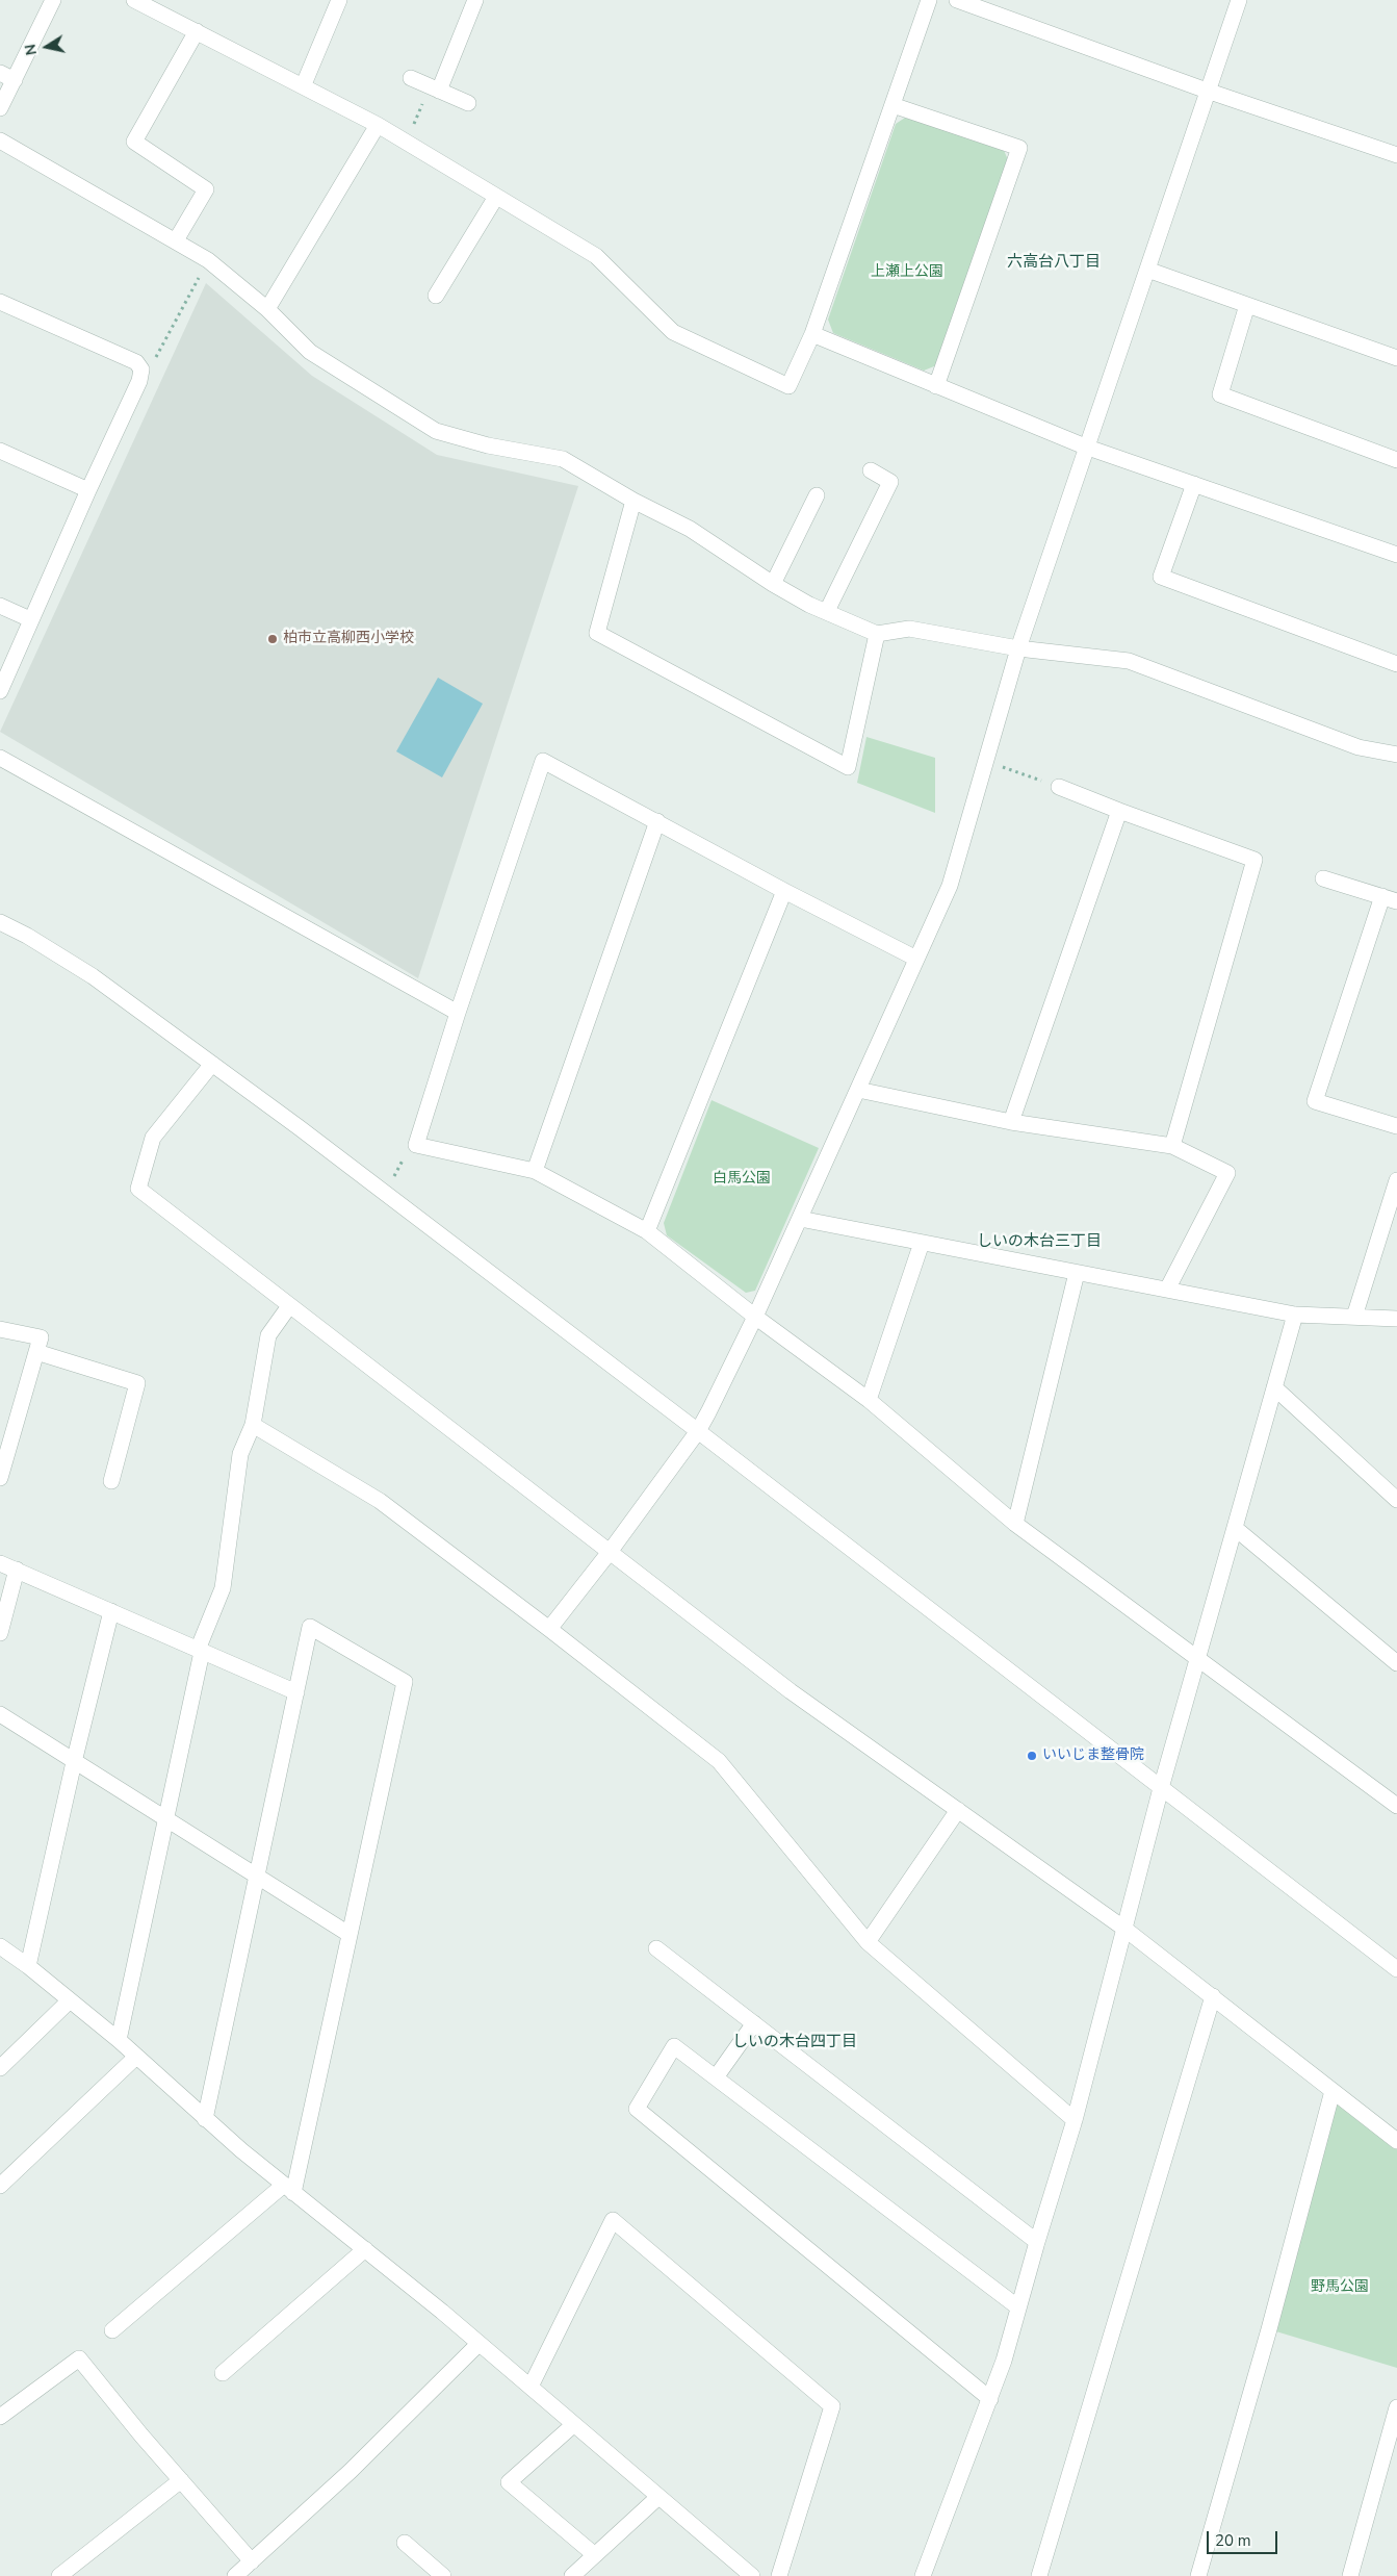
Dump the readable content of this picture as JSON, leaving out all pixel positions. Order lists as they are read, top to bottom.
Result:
{
  "districts": ["六高台八丁目", "しいの木台三丁目", "しいの木台四丁目"],
  "parks": ["上瀬上公園", "白馬公園", "野馬公園"],
  "places": ["柏市立高柳西小学校", "いいじま整骨院"],
  "scale_bar": "20 m",
  "north": "left"
}
